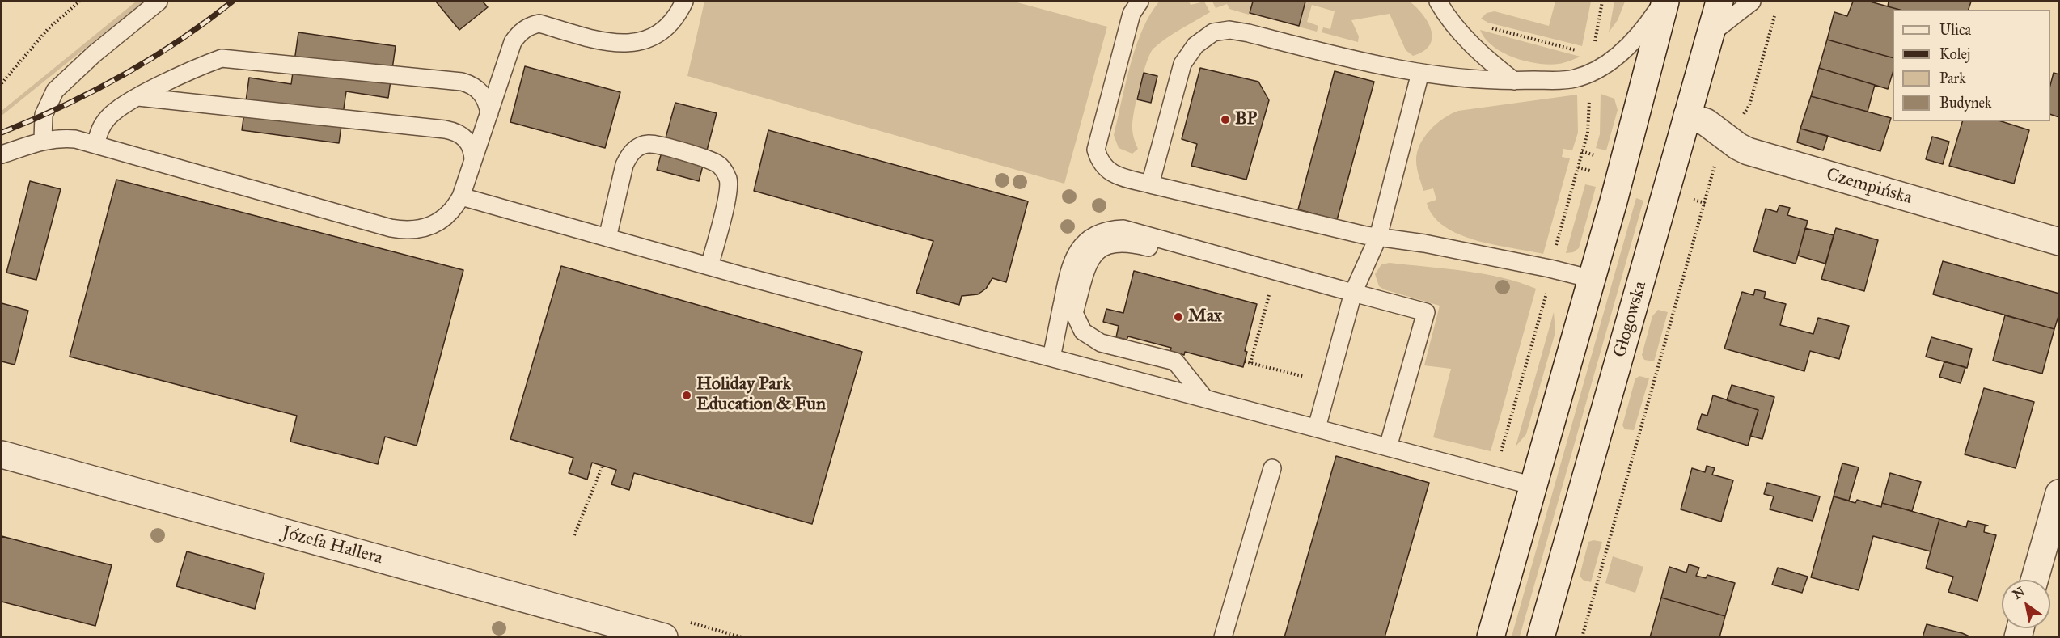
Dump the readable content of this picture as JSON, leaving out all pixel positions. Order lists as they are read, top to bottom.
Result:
{
  "streets": {
    "main road": ["Czempińska", "Głogowska", "Józefa Hallera"]
  },
  "crossings": [
    ["Czempińska", "Głogowska"]
  ],
  "places": ["BP", "Max", "Holiday Park Education & Fun"],
  "legend": [
    "Ulica",
    "Kolej",
    "Park",
    "Budynek"
  ],
  "north": "top left"
}
